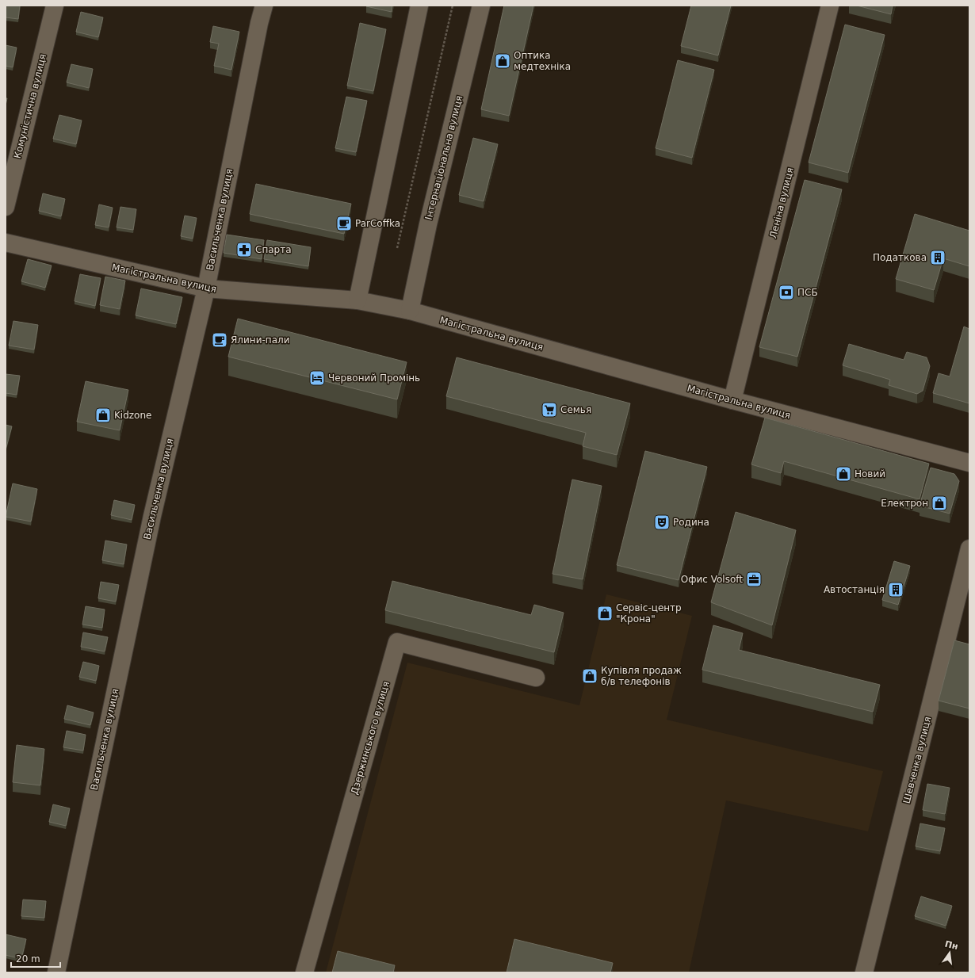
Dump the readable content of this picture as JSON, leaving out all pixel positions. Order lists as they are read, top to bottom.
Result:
{
  "streets": {
    "street": [
      "Комуністична вулиця",
      "Інтернаціональна вулиця",
      "Леніна вулиця",
      "Васильченка вулиця",
      "Магістральна вулиця",
      "Дзержинського вулиця",
      "Шевченка вулиця"
    ]
  },
  "crossings": [
    ["Інтернаціональна вулиця", "Магістральна вулиця"],
    ["Леніна вулиця", "Магістральна вулиця"],
    ["Васильченка вулиця", "Магістральна вулиця"]
  ],
  "places": {
    "shop": [
      "Оптика медтехніка",
      "Kidzone",
      "Новий",
      "Електрон",
      "Сервіс-центр \"Крона\"",
      "Купівля продаж б/в телефонів"
    ],
    "cafe": ["ParCoffka", "Ялини-пали"],
    "pharmacy": ["Спарта"],
    "building": ["Податкова", "Автостанція"],
    "bank": ["ПСБ"],
    "hotel": ["Червоний Промінь"],
    "supermarket": ["Семья"],
    "theatre": ["Родина"],
    "office": ["Офис Volsoft"]
  },
  "scale_bar": "20 m",
  "north": "top"
}
